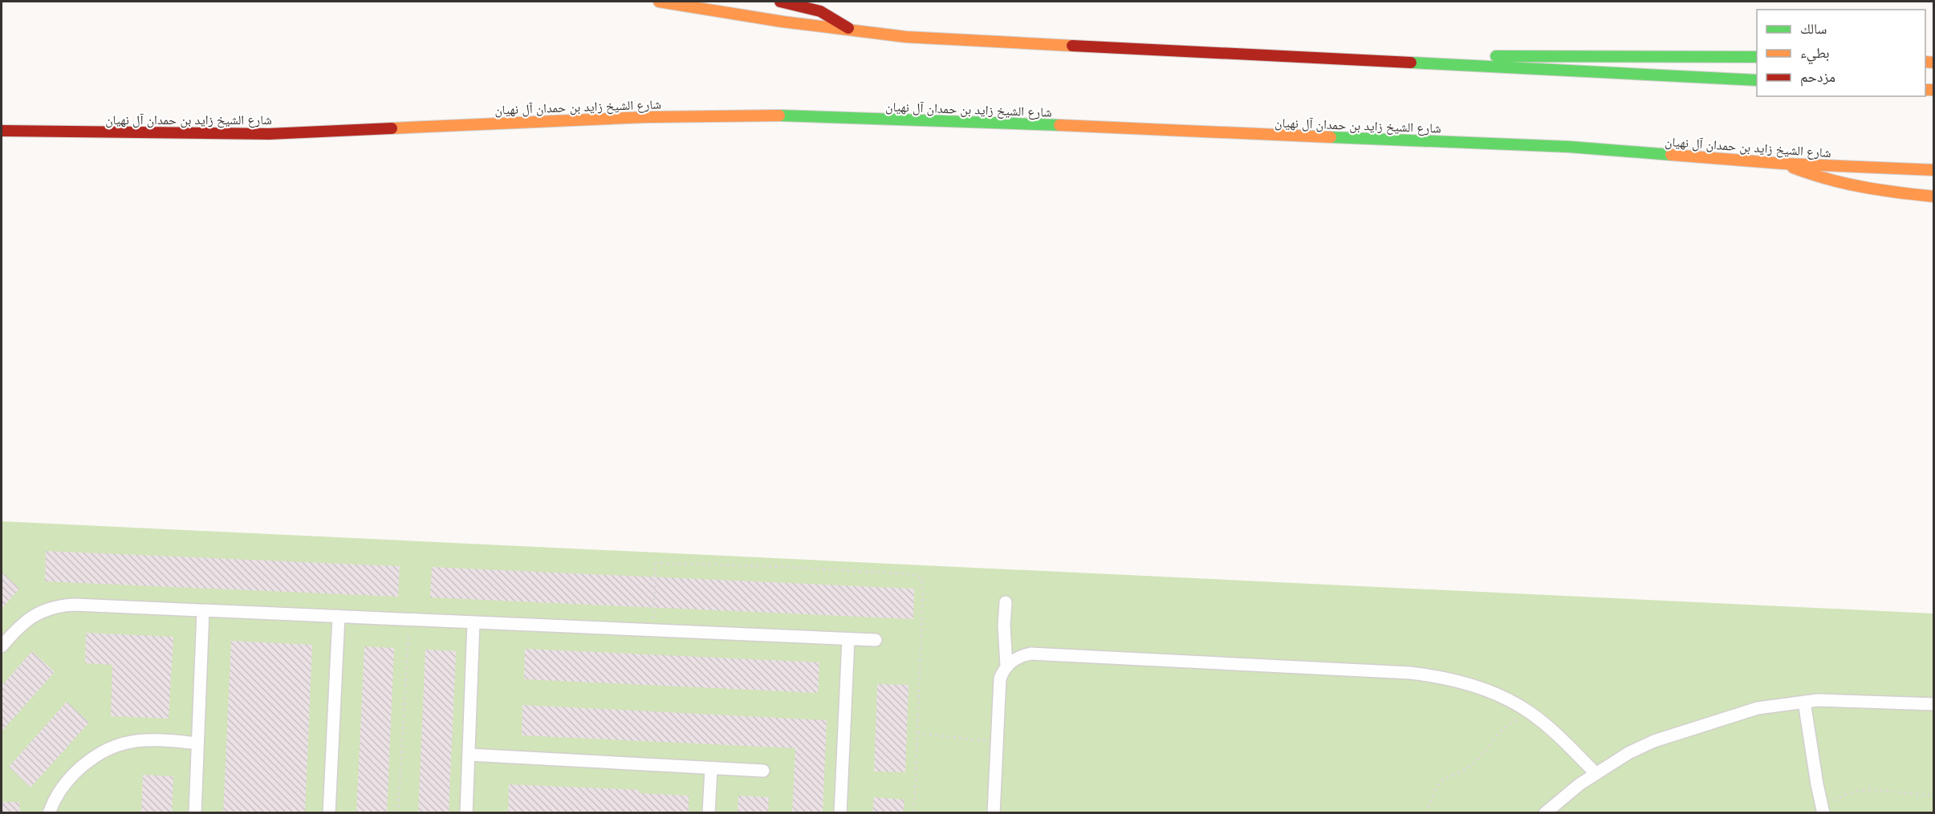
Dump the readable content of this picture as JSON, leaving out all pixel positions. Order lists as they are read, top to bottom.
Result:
{
  "streets": {
    "main road": ["شارع الشيخ زايد بن حمدان آل نهيان"]
  },
  "legend": ["سالك", "بطيء", "مزدحم"]
}
